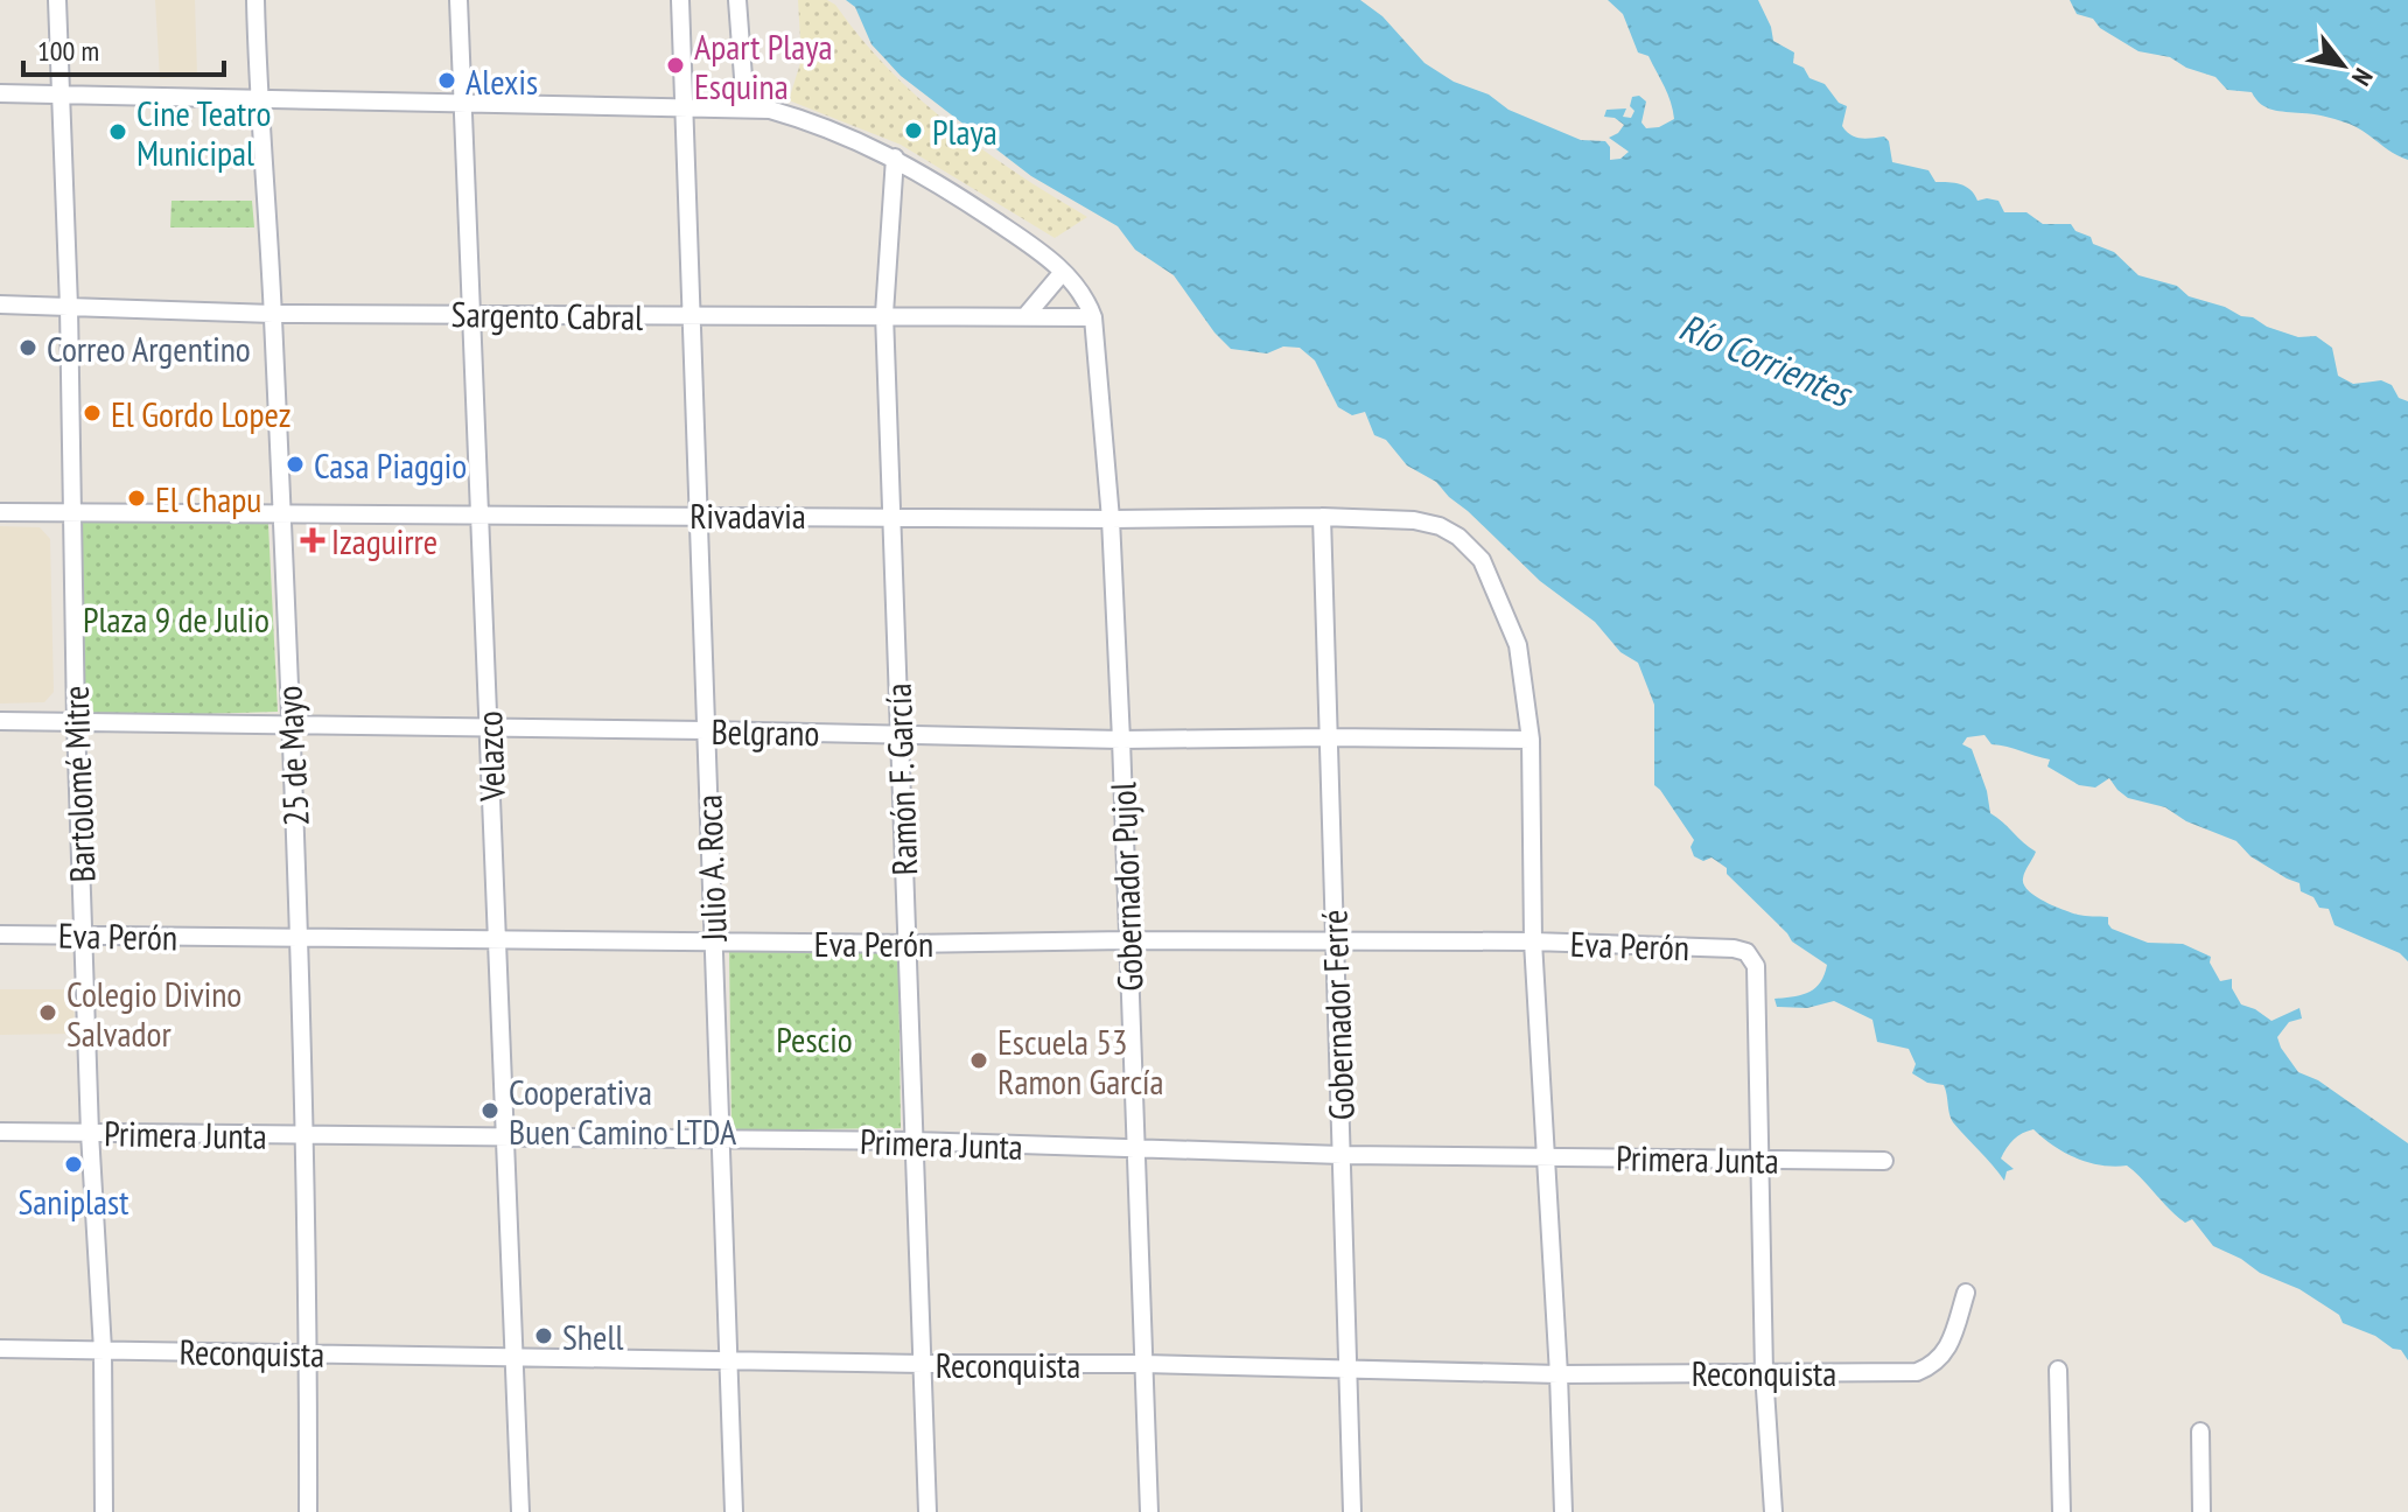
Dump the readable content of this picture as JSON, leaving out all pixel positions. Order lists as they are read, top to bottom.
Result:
{
  "streets": {
    "street": [
      "Sargento Cabral",
      "Rivadavia",
      "Belgrano",
      "25 de Mayo",
      "Velazco",
      "Ramón F. García",
      "Bartolomé Mitre",
      "Julio A. Roca",
      "Gobernador Pujol",
      "Eva Perón",
      "Gobernador Ferré",
      "Primera Junta",
      "Reconquista"
    ]
  },
  "crossings": [
    ["Sargento Cabral", "25 de Mayo"],
    ["Sargento Cabral", "Velazco"],
    ["Sargento Cabral", "Ramón F. García"],
    ["Sargento Cabral", "Bartolomé Mitre"],
    ["Sargento Cabral", "Julio A. Roca"],
    ["Sargento Cabral", "Gobernador Pujol"],
    ["Rivadavia", "Belgrano"],
    ["Rivadavia", "25 de Mayo"],
    ["Rivadavia", "Velazco"],
    ["Rivadavia", "Ramón F. García"],
    ["Rivadavia", "Bartolomé Mitre"],
    ["Rivadavia", "Julio A. Roca"],
    ["Rivadavia", "Gobernador Pujol"],
    ["Rivadavia", "Gobernador Ferré"],
    ["Belgrano", "25 de Mayo"],
    ["Belgrano", "Velazco"],
    ["Belgrano", "Ramón F. García"],
    ["Belgrano", "Bartolomé Mitre"],
    ["Belgrano", "Julio A. Roca"],
    ["Belgrano", "Gobernador Pujol"],
    ["Belgrano", "Gobernador Ferré"],
    ["25 de Mayo", "Eva Perón"],
    ["25 de Mayo", "Primera Junta"],
    ["25 de Mayo", "Reconquista"],
    ["Velazco", "Eva Perón"],
    ["Velazco", "Primera Junta"],
    ["Velazco", "Reconquista"],
    ["Ramón F. García", "Eva Perón"],
    ["Ramón F. García", "Primera Junta"],
    ["Ramón F. García", "Reconquista"],
    ["Bartolomé Mitre", "Eva Perón"],
    ["Bartolomé Mitre", "Primera Junta"],
    ["Bartolomé Mitre", "Reconquista"],
    ["Julio A. Roca", "Eva Perón"],
    ["Julio A. Roca", "Primera Junta"],
    ["Julio A. Roca", "Reconquista"],
    ["Gobernador Pujol", "Eva Perón"],
    ["Gobernador Pujol", "Primera Junta"],
    ["Gobernador Pujol", "Reconquista"],
    ["Eva Perón", "Gobernador Ferré"],
    ["Eva Perón", "Primera Junta"],
    ["Gobernador Ferré", "Primera Junta"],
    ["Gobernador Ferré", "Reconquista"]
  ],
  "water": ["Río Corrientes"],
  "parks": ["Plaza 9 de Julio", "Pescio"],
  "places": {
    "other": [
      "Apart Playa Esquina",
      "Alexis",
      "Playa",
      "Cine Teatro Municipal",
      "Correo Argentino",
      "El Gordo Lopez",
      "Casa Piaggio",
      "El Chapu",
      "Colegio Divino Salvador",
      "Escuela 53 Ramon García",
      "Cooperativa Buen Camino LTDA",
      "Saniplast",
      "Shell"
    ],
    "health": ["Izaguirre"]
  },
  "scale_bar": "100 m",
  "north": "bottom right"
}
